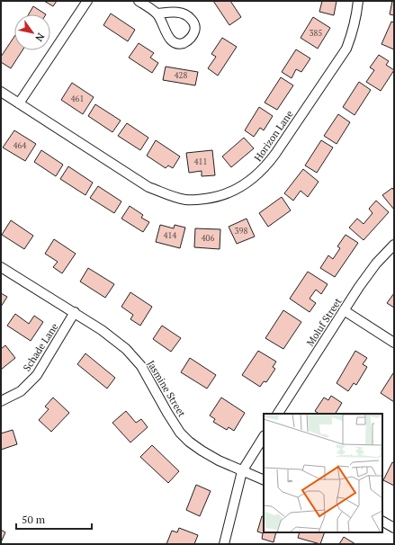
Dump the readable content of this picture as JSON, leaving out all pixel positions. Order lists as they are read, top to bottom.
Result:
{
  "streets": {
    "street": [
      "Horizon Lane",
      "Moluf Street",
      "Schade Lane",
      "Jasmine Street"
    ]
  },
  "crossings": [
    ["Schade Lane", "Jasmine Street"]
  ],
  "house_numbers": [
    "385",
    "428",
    "461",
    "464",
    "411",
    "398",
    "414",
    "406"
  ],
  "scale_bar": "50 m",
  "north": "bottom right"
}
